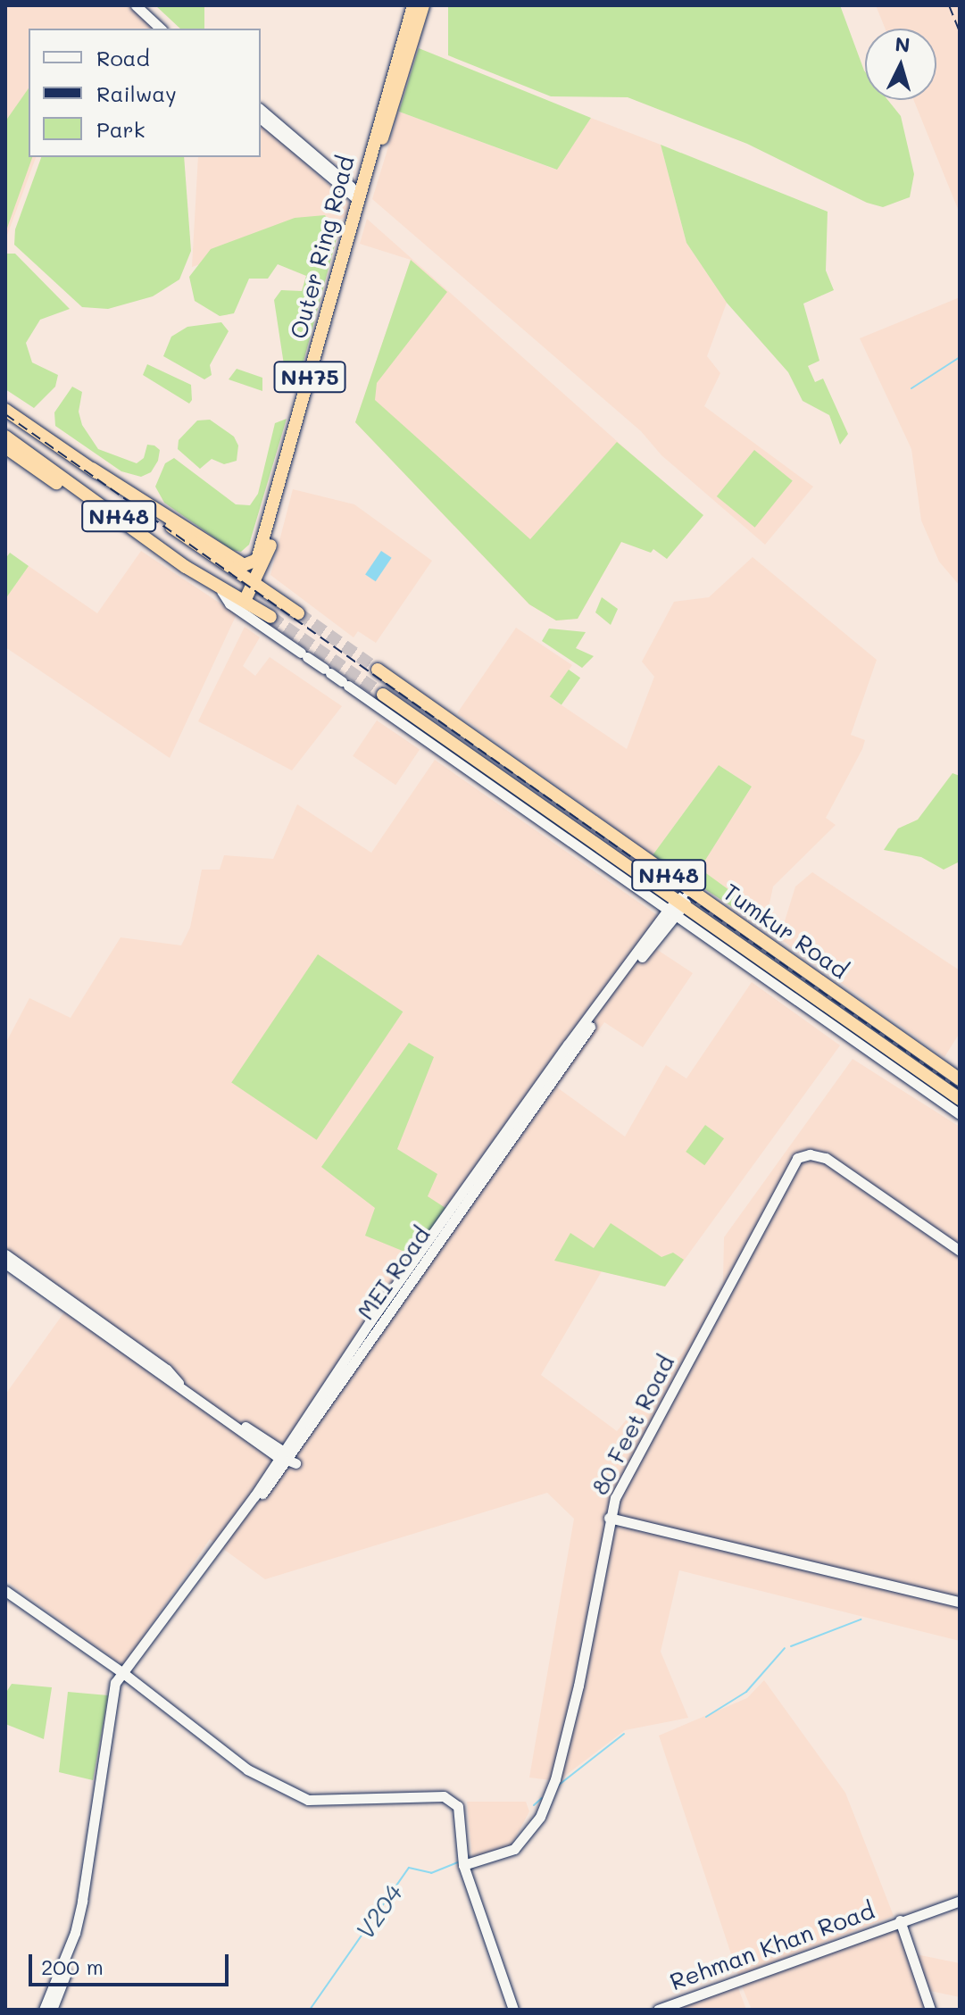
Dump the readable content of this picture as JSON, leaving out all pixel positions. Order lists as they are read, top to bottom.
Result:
{
  "streets": {
    "highway": [
      "Outer Ring Road",
      "NH75",
      "NH48",
      "Tumkur Road"
    ],
    "street": ["MEI Road", "80 Feet Road", "Rehman Khan Road"]
  },
  "crossings": [
    ["Outer Ring Road", "NH48"],
    ["Tumkur Road", "MEI Road"]
  ],
  "water": ["V204"],
  "legend": ["Road", "Railway", "Park"],
  "scale_bar": "200 m",
  "north": "top"
}
